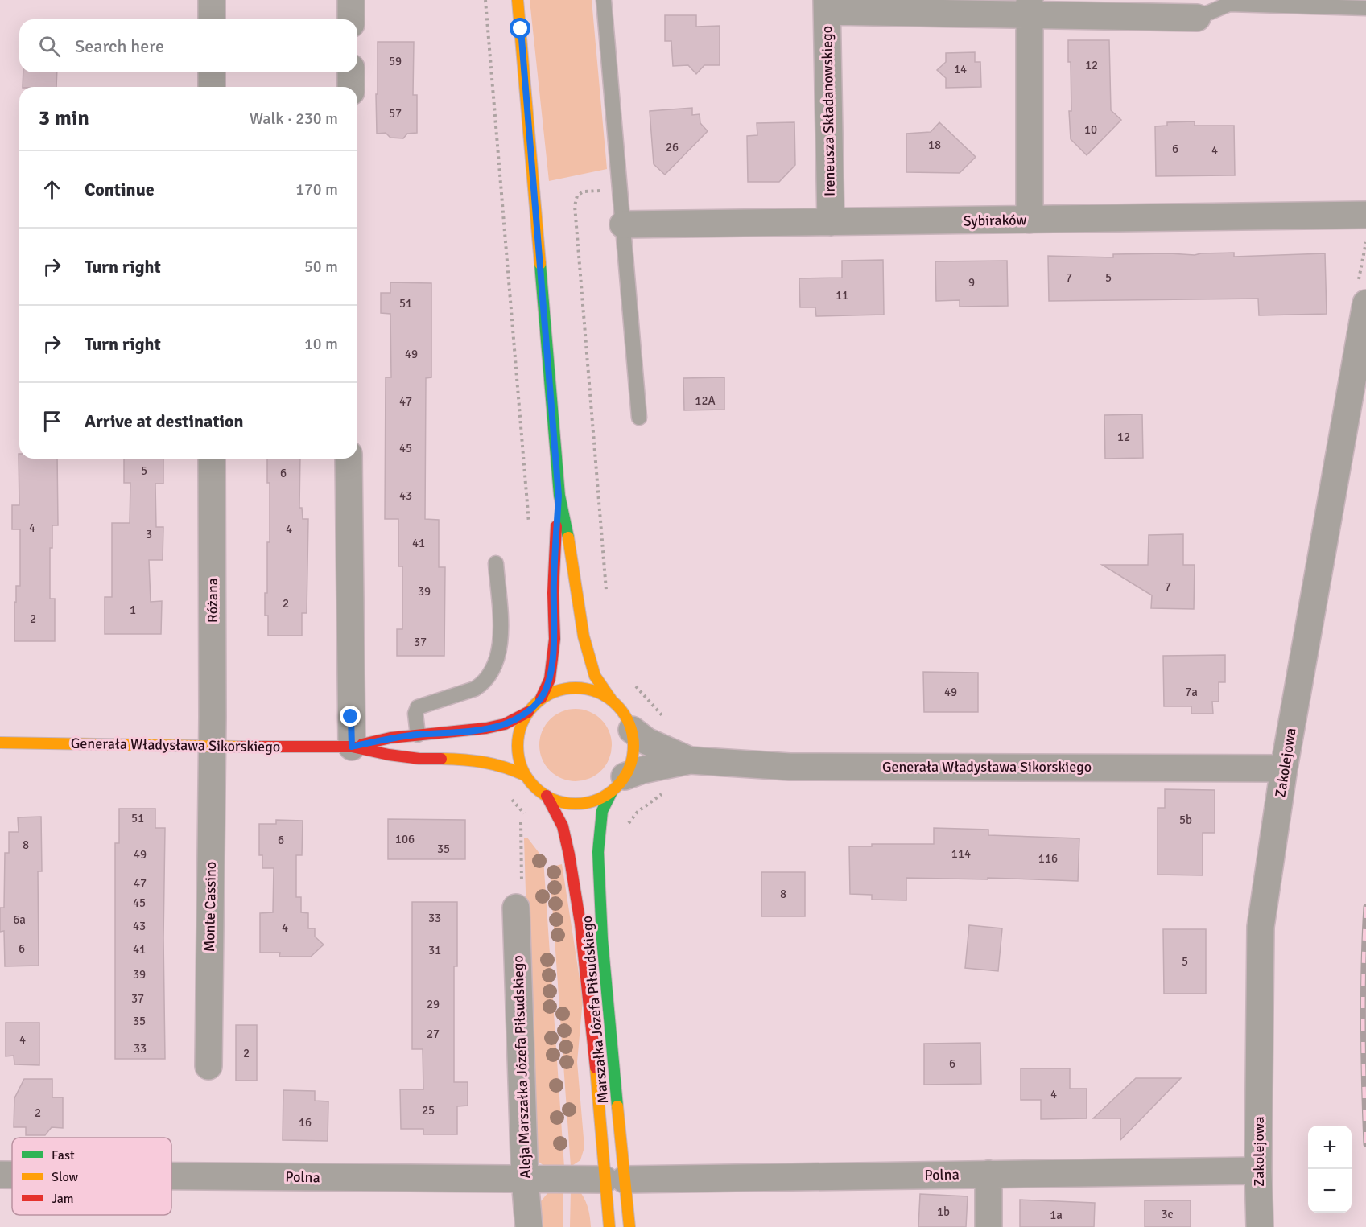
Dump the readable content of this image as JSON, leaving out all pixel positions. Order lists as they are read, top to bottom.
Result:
{
  "streets": {
    "main road": ["Generała Władysława Sikorskiego", "Marszałka Józefa Piłsudskiego"],
    "street": [
      "Ireneusza Składanowskiego",
      "Sybiraków",
      "Różana",
      "Zakolejowa",
      "Monte Cassino",
      "Aleja Marszałka Józefa Piłsudskiego",
      "Polna"
    ]
  },
  "crossings": [
    ["Ireneusza Składanowskiego", "Sybiraków"],
    ["Różana", "Generała Władysława Sikorskiego"],
    ["Różana", "Monte Cassino"],
    ["Generała Władysława Sikorskiego", "Zakolejowa"],
    ["Generała Władysława Sikorskiego", "Monte Cassino"],
    ["Generała Władysława Sikorskiego", "Marszałka Józefa Piłsudskiego"],
    ["Zakolejowa", "Polna"],
    ["Marszałka Józefa Piłsudskiego", "Polna"],
    ["Aleja Marszałka Józefa Piłsudskiego", "Polna"]
  ],
  "house_numbers": [
    "59",
    "12",
    "14",
    "57",
    "10",
    "18",
    "26",
    "6",
    "4",
    "7",
    "5",
    "9",
    "11",
    "51",
    "49",
    "12A",
    "47",
    "12",
    "45",
    "5",
    "6",
    "43",
    "4",
    "4",
    "3",
    "41",
    "7",
    "39",
    "2",
    "1",
    "2",
    "37",
    "49",
    "7a",
    "51",
    "5b",
    "106",
    "6",
    "8",
    "35",
    "114",
    "49",
    "116",
    "47",
    "8",
    "45",
    "33",
    "6a",
    "43",
    "4",
    "6",
    "41",
    "31",
    "5",
    "39",
    "37",
    "29",
    "35",
    "27",
    "4",
    "33",
    "2",
    "6",
    "4",
    "25",
    "2",
    "16",
    "1b",
    "3c",
    "1a"
  ],
  "legend": ["Fast", "Slow", "Jam"],
  "page": {
    "search": "Search here",
    "heading": ["3 min", "Walk · 230 m"],
    "list": [
      ["Continue", "170 m"],
      ["Turn right", "50 m"],
      ["Turn right", "10 m"],
      "Arrive at destination"
    ],
    "map_buttons": ["+", "−"]
  }
}
